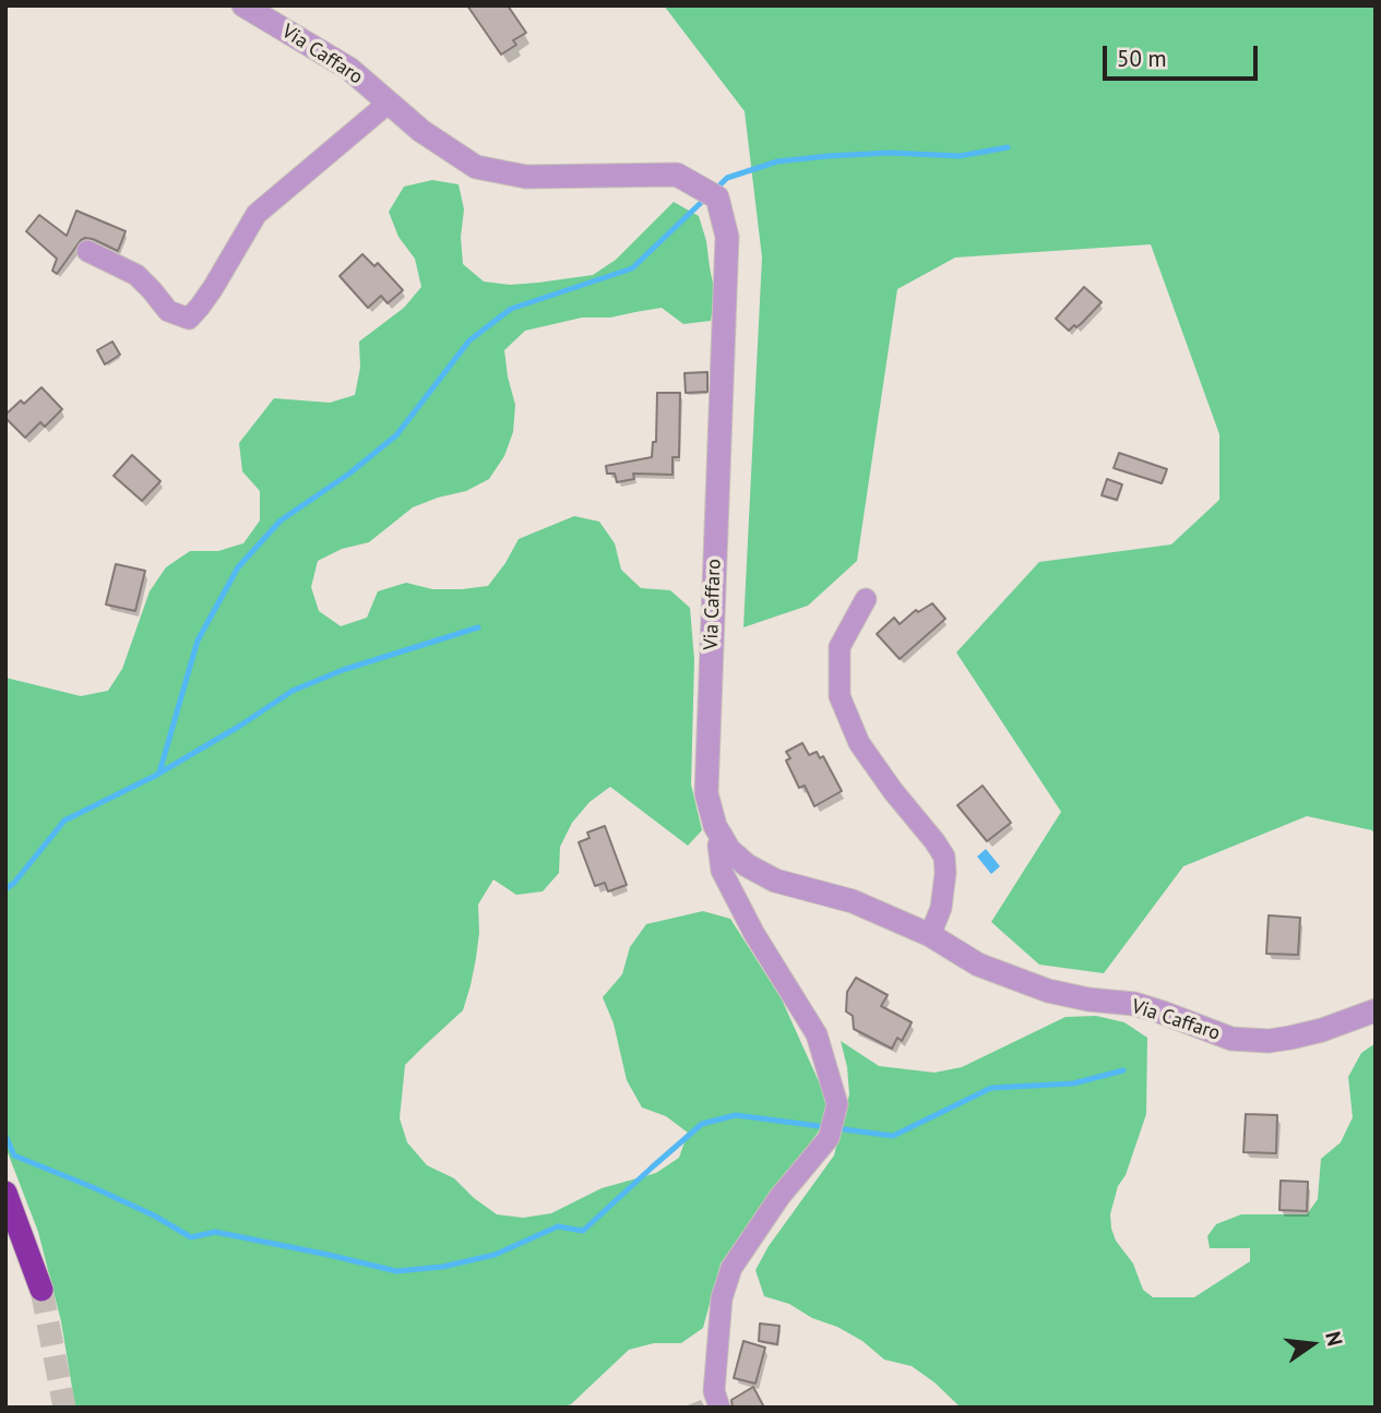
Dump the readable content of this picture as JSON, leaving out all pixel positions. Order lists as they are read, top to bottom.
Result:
{
  "streets": {
    "street": ["Via Caffaro"]
  },
  "scale_bar": "50 m",
  "north": "right"
}
